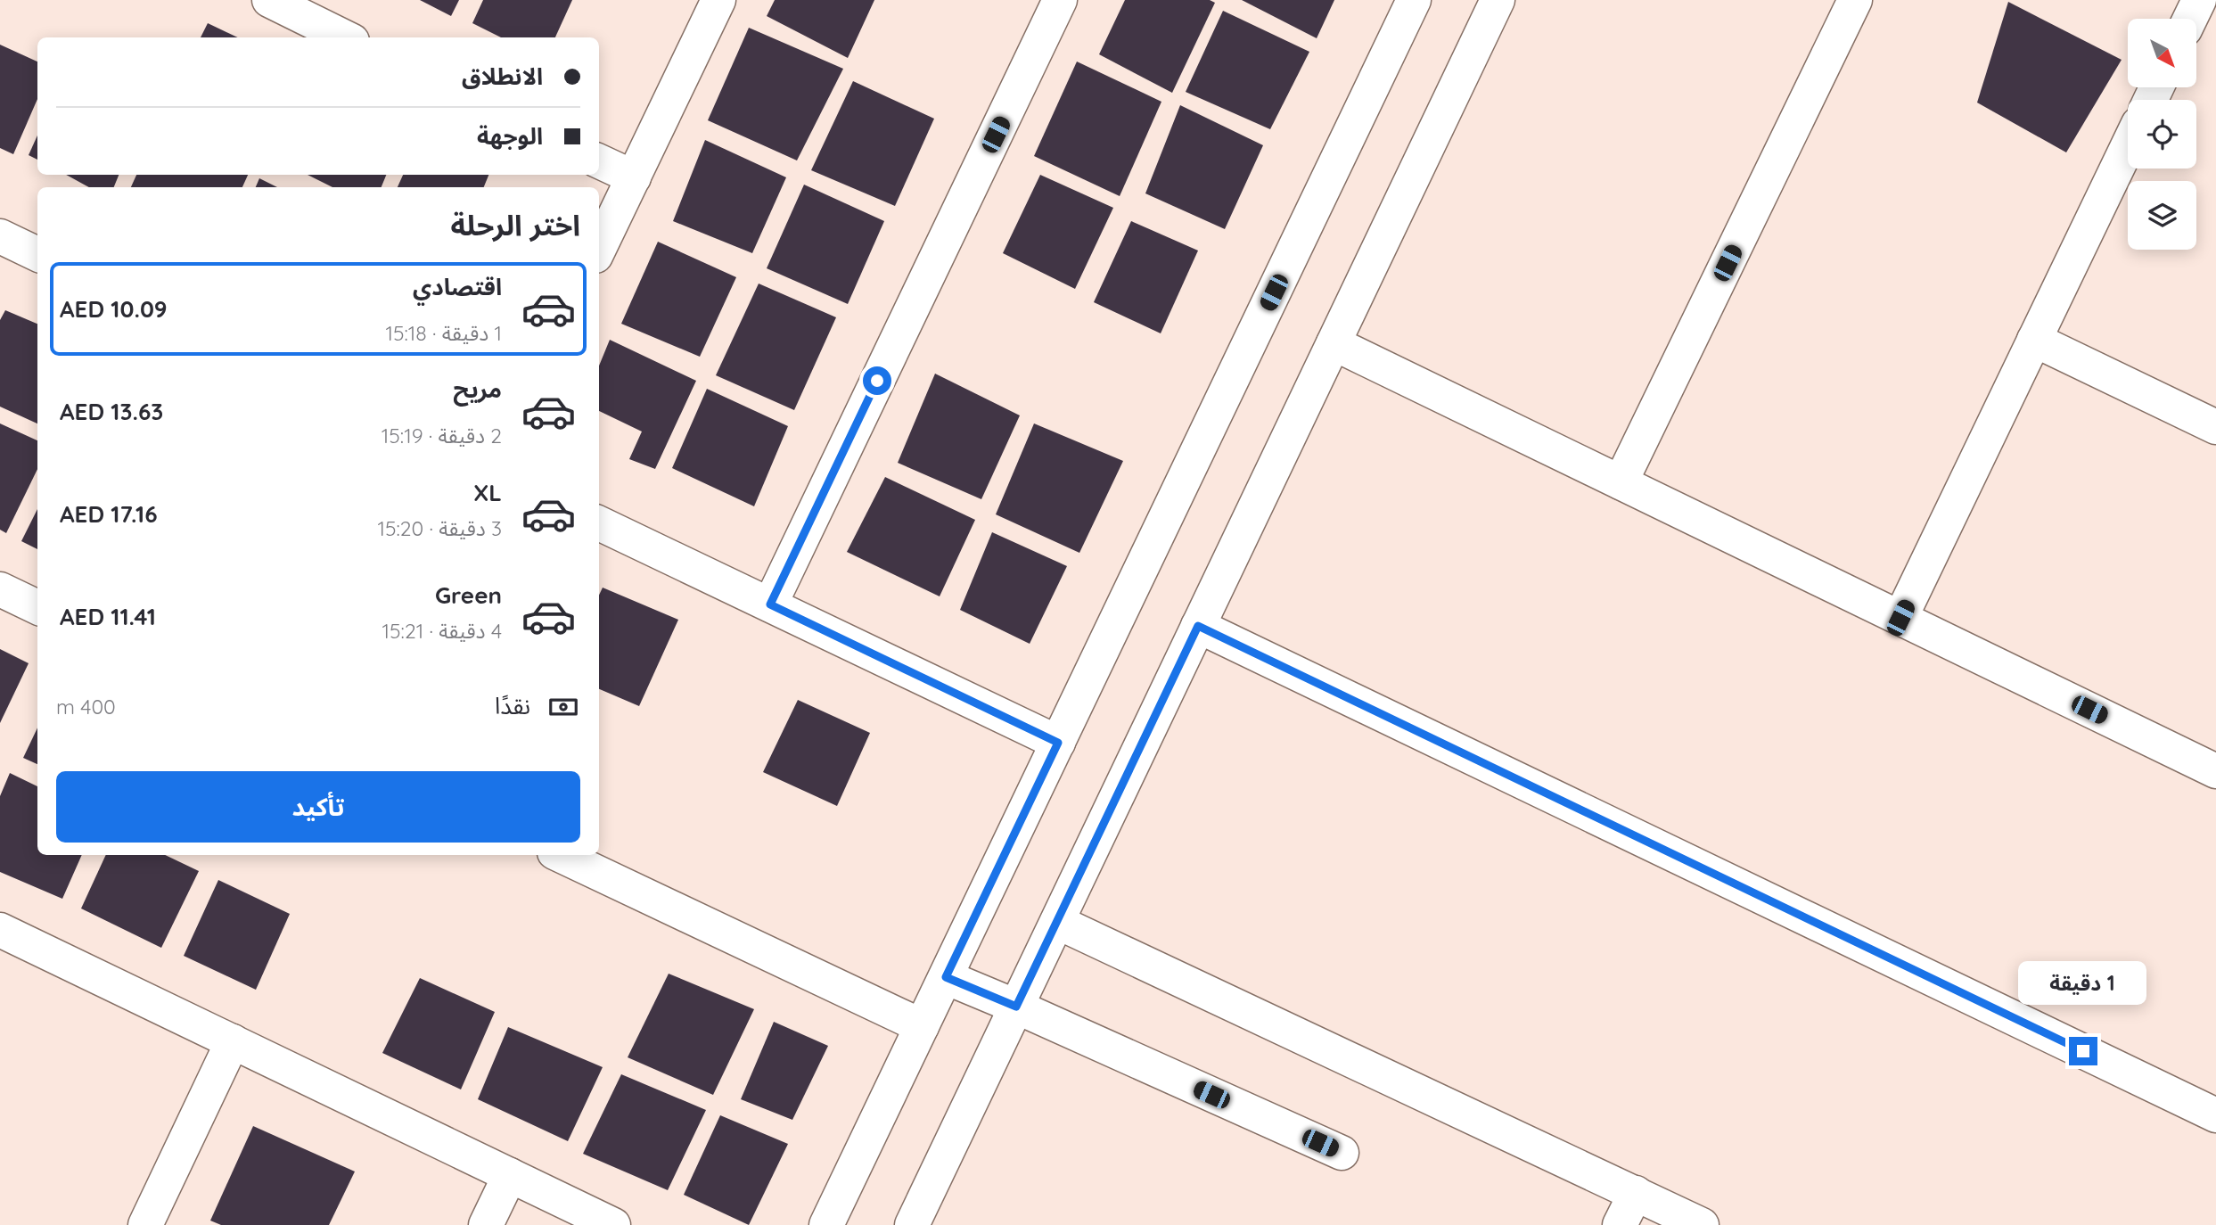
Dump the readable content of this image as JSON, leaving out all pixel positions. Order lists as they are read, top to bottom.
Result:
{
  "north": "bottom right",
  "page": {
    "banner": ["الانطلاق", "الوجهة"],
    "heading": "اختر الرحلة",
    "list": [
      {
        "name": "اقتصادي",
        "note": "1 دقيقة · 15:18",
        "value": "AED 10.09"
      },
      {
        "name": "مريح",
        "note": "2 دقيقة · 15:19",
        "value": "AED 13.63"
      },
      {
        "name": "XL",
        "note": "3 دقيقة · 15:20",
        "value": "AED 17.16"
      },
      {
        "name": "Green",
        "note": "4 دقيقة · 15:21",
        "value": "AED 11.41"
      }
    ],
    "pay": ["نقدًا", "400 m"],
    "buttons": "تأكيد",
    "bubble": "1 دقيقة"
  }
}
